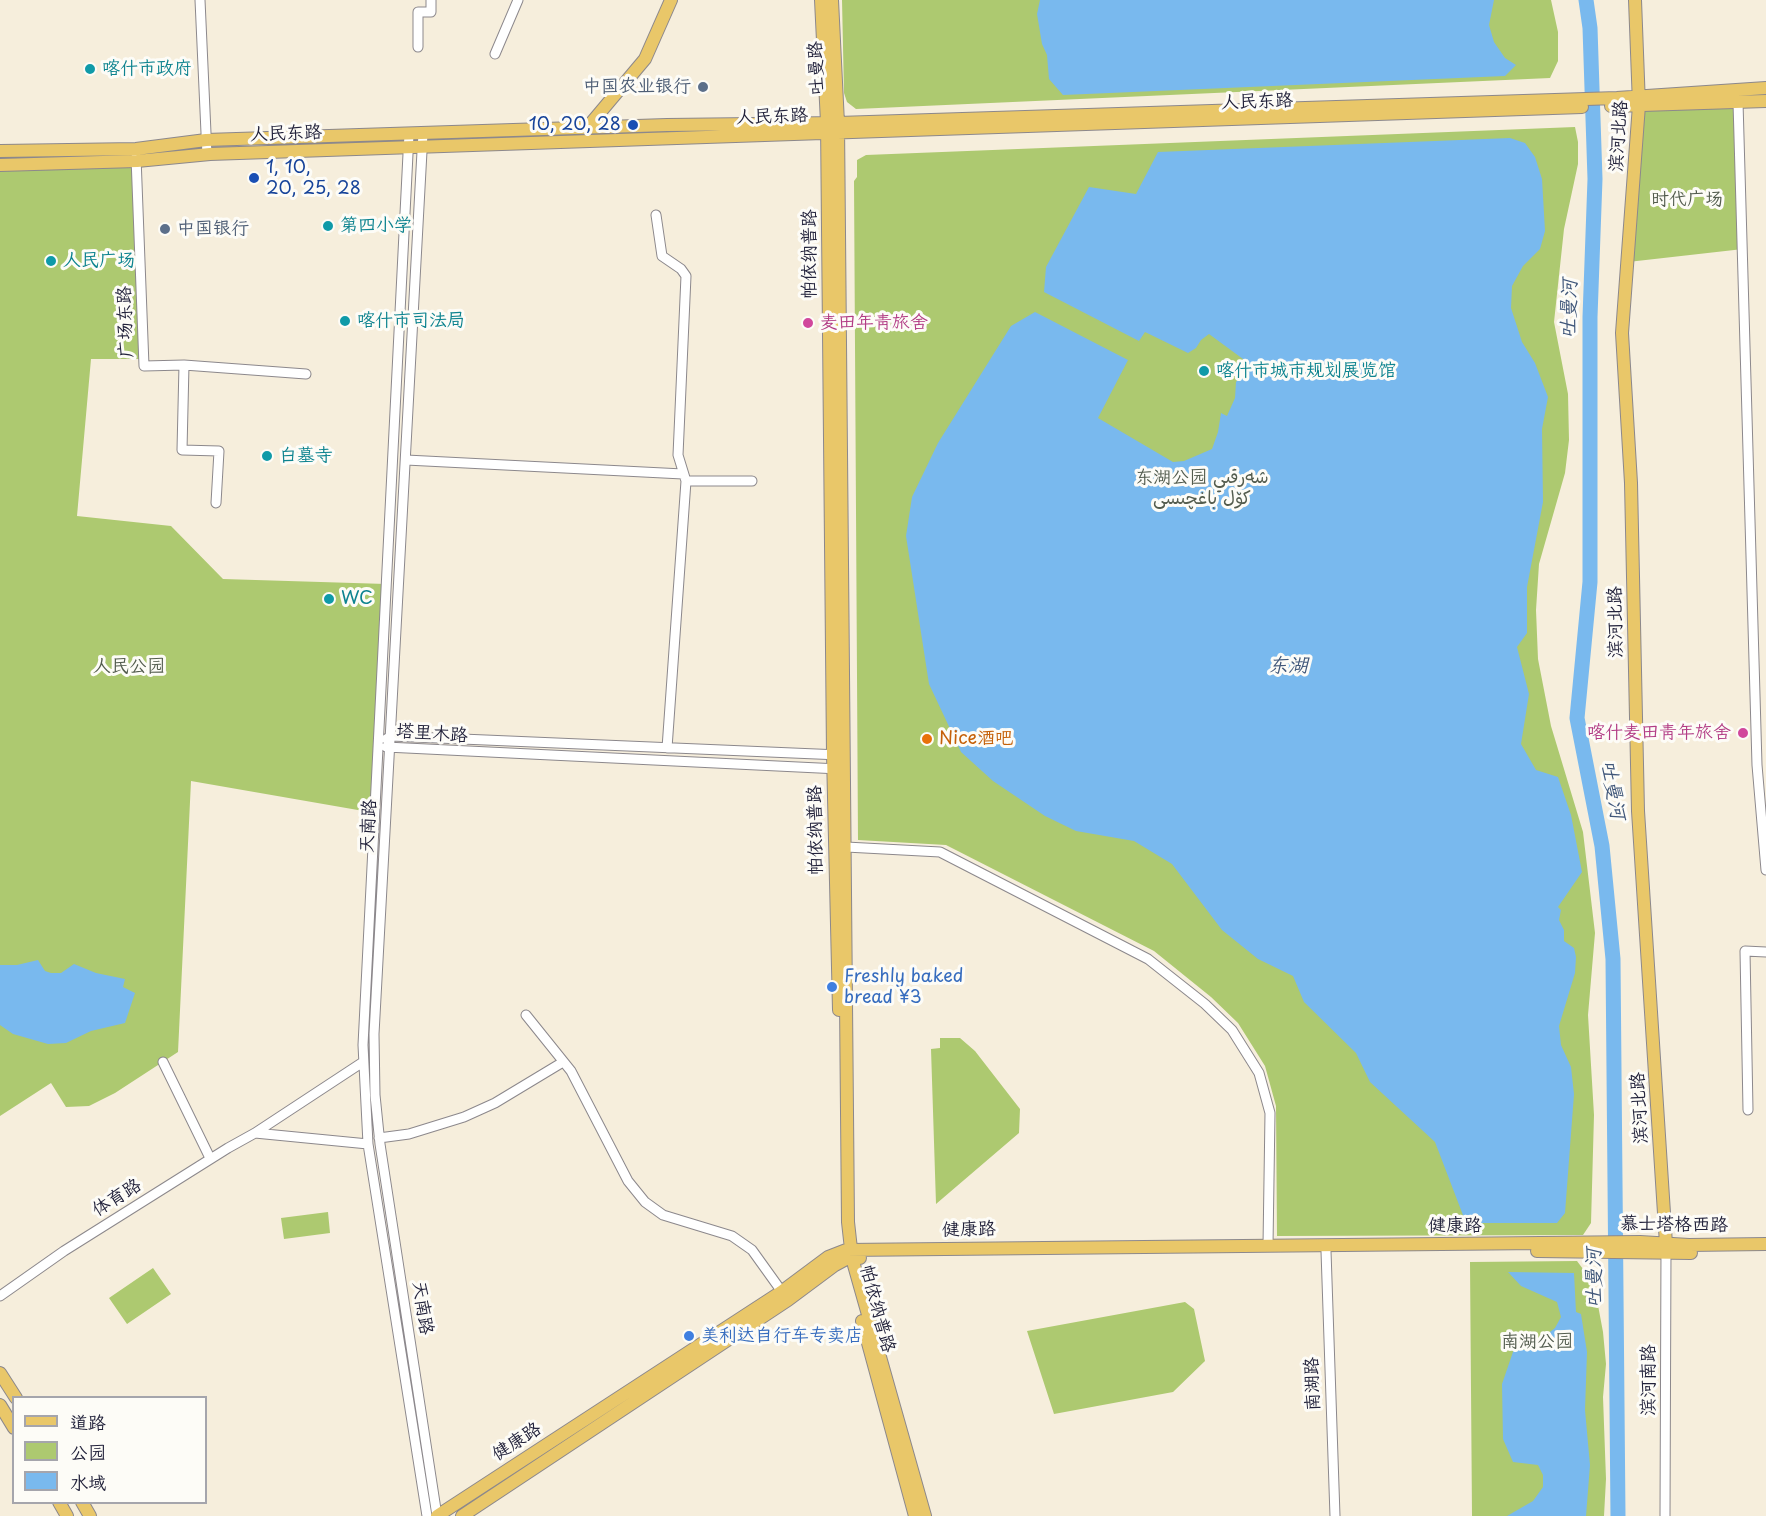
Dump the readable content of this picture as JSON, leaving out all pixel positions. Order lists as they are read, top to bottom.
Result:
{
  "streets": {
    "main road": [
      "吐曼路",
      "人民东路",
      "滨河北路",
      "帕依纳普路",
      "慕士塔格西路",
      "健康路"
    ],
    "street": [
      "广场东路",
      "塔里木路",
      "天南路",
      "体育路",
      "滨河南路",
      "南湖路"
    ]
  },
  "crossings": [
    ["吐曼路", "人民东路"],
    ["吐曼路", "帕依纳普路"],
    ["人民东路", "滨河北路"],
    ["人民东路", "帕依纳普路"],
    ["人民东路", "广场东路"],
    ["人民东路", "天南路"],
    ["滨河北路", "慕士塔格西路"],
    ["滨河北路", "滨河南路"],
    ["帕依纳普路", "塔里木路"],
    ["帕依纳普路", "健康路"],
    ["塔里木路", "天南路"],
    ["天南路", "体育路"],
    ["天南路", "健康路"],
    ["慕士塔格西路", "健康路"],
    ["慕士塔格西路", "滨河南路"],
    ["健康路", "南湖路"]
  ],
  "water": ["吐曼河", "东湖"],
  "parks": [
    "时代广场",
    "东湖公园 شەرقىي كۆل باغچىسى",
    "人民公园",
    "南湖公园"
  ],
  "places": [
    "喀什市政府",
    "中国农业银行",
    "10, 20, 28",
    "1, 10, 20, 25, 28",
    "第四小学",
    "中国银行",
    "人民广场",
    "喀什市司法局",
    "麦田年青旅舍",
    "喀什市城市规划展览馆",
    "白墓寺",
    "WC",
    "喀什麦田青年旅舍",
    "Nice酒吧",
    "Freshly baked bread ¥3",
    "美利达自行车专卖店"
  ],
  "legend": ["道路", "公园", "水域"]
}
